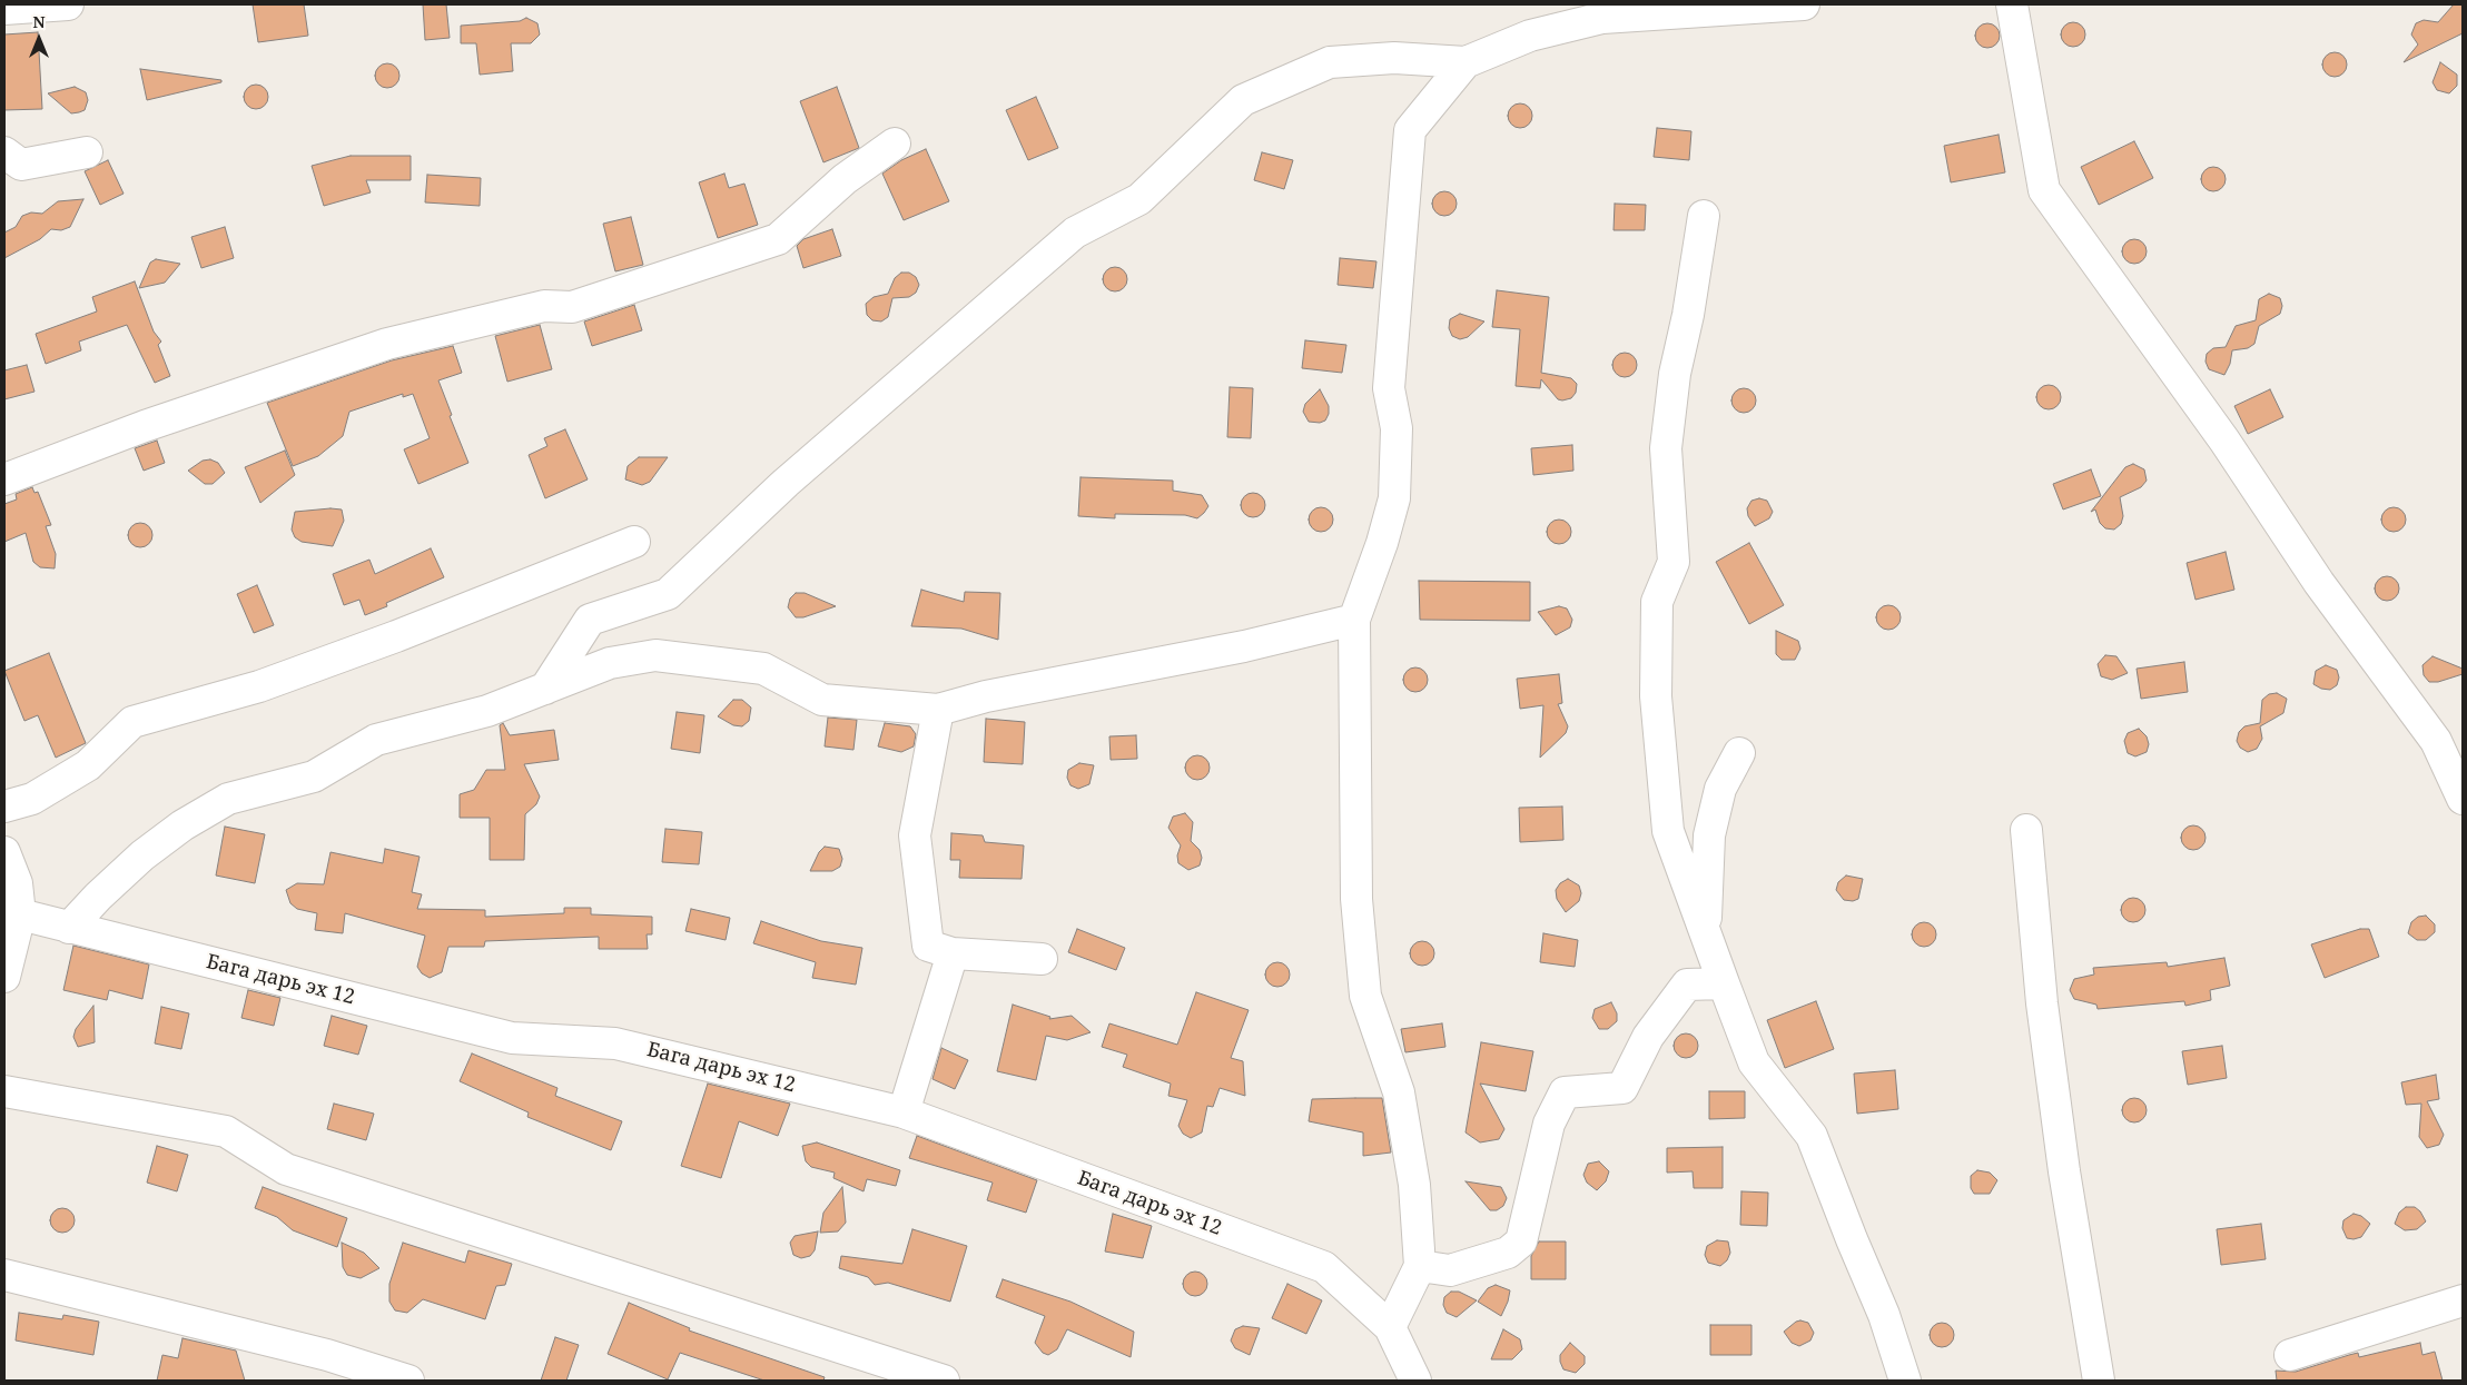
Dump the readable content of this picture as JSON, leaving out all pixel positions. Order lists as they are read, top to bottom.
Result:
{
  "streets": {
    "street": ["Бага дарь эх 12"]
  },
  "north": "top"
}
